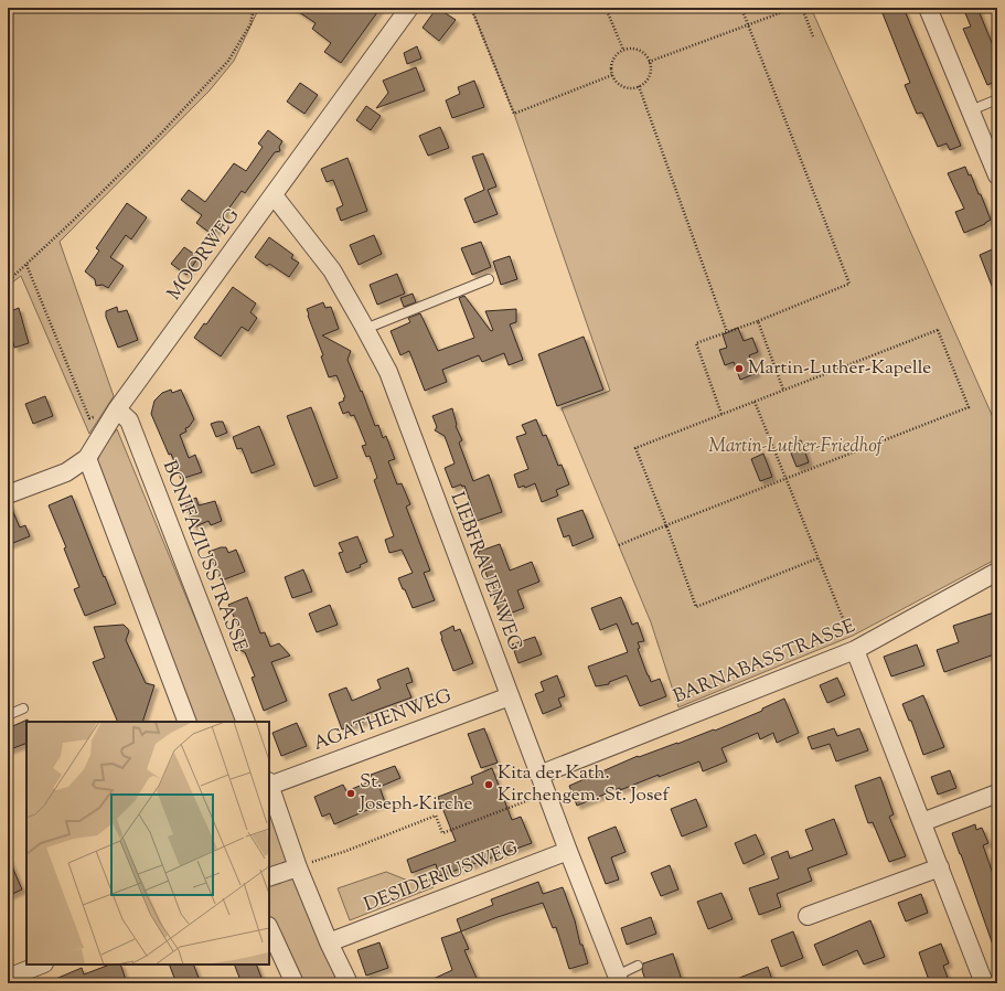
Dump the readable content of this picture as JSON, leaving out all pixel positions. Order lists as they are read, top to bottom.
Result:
{
  "streets": {
    "street": [
      "MOORWEG",
      "BONIFAZIUSSTRASSE",
      "LIEBFRAUENWEG",
      "BARNABASSTRASSE",
      "AGATHENWEG",
      "DESIDERIUSWEG"
    ]
  },
  "crossings": [
    ["MOORWEG", "BONIFAZIUSSTRASSE"],
    ["MOORWEG", "LIEBFRAUENWEG"],
    ["LIEBFRAUENWEG", "BARNABASSTRASSE"],
    ["LIEBFRAUENWEG", "AGATHENWEG"],
    ["LIEBFRAUENWEG", "DESIDERIUSWEG"]
  ],
  "parks": ["Martin-Luther-Friedhof"],
  "places": ["Martin-Luther-Kapelle", "Kita der Kath. Kirchengem. St. Josef", "St. Joseph-Kirche"]
}
